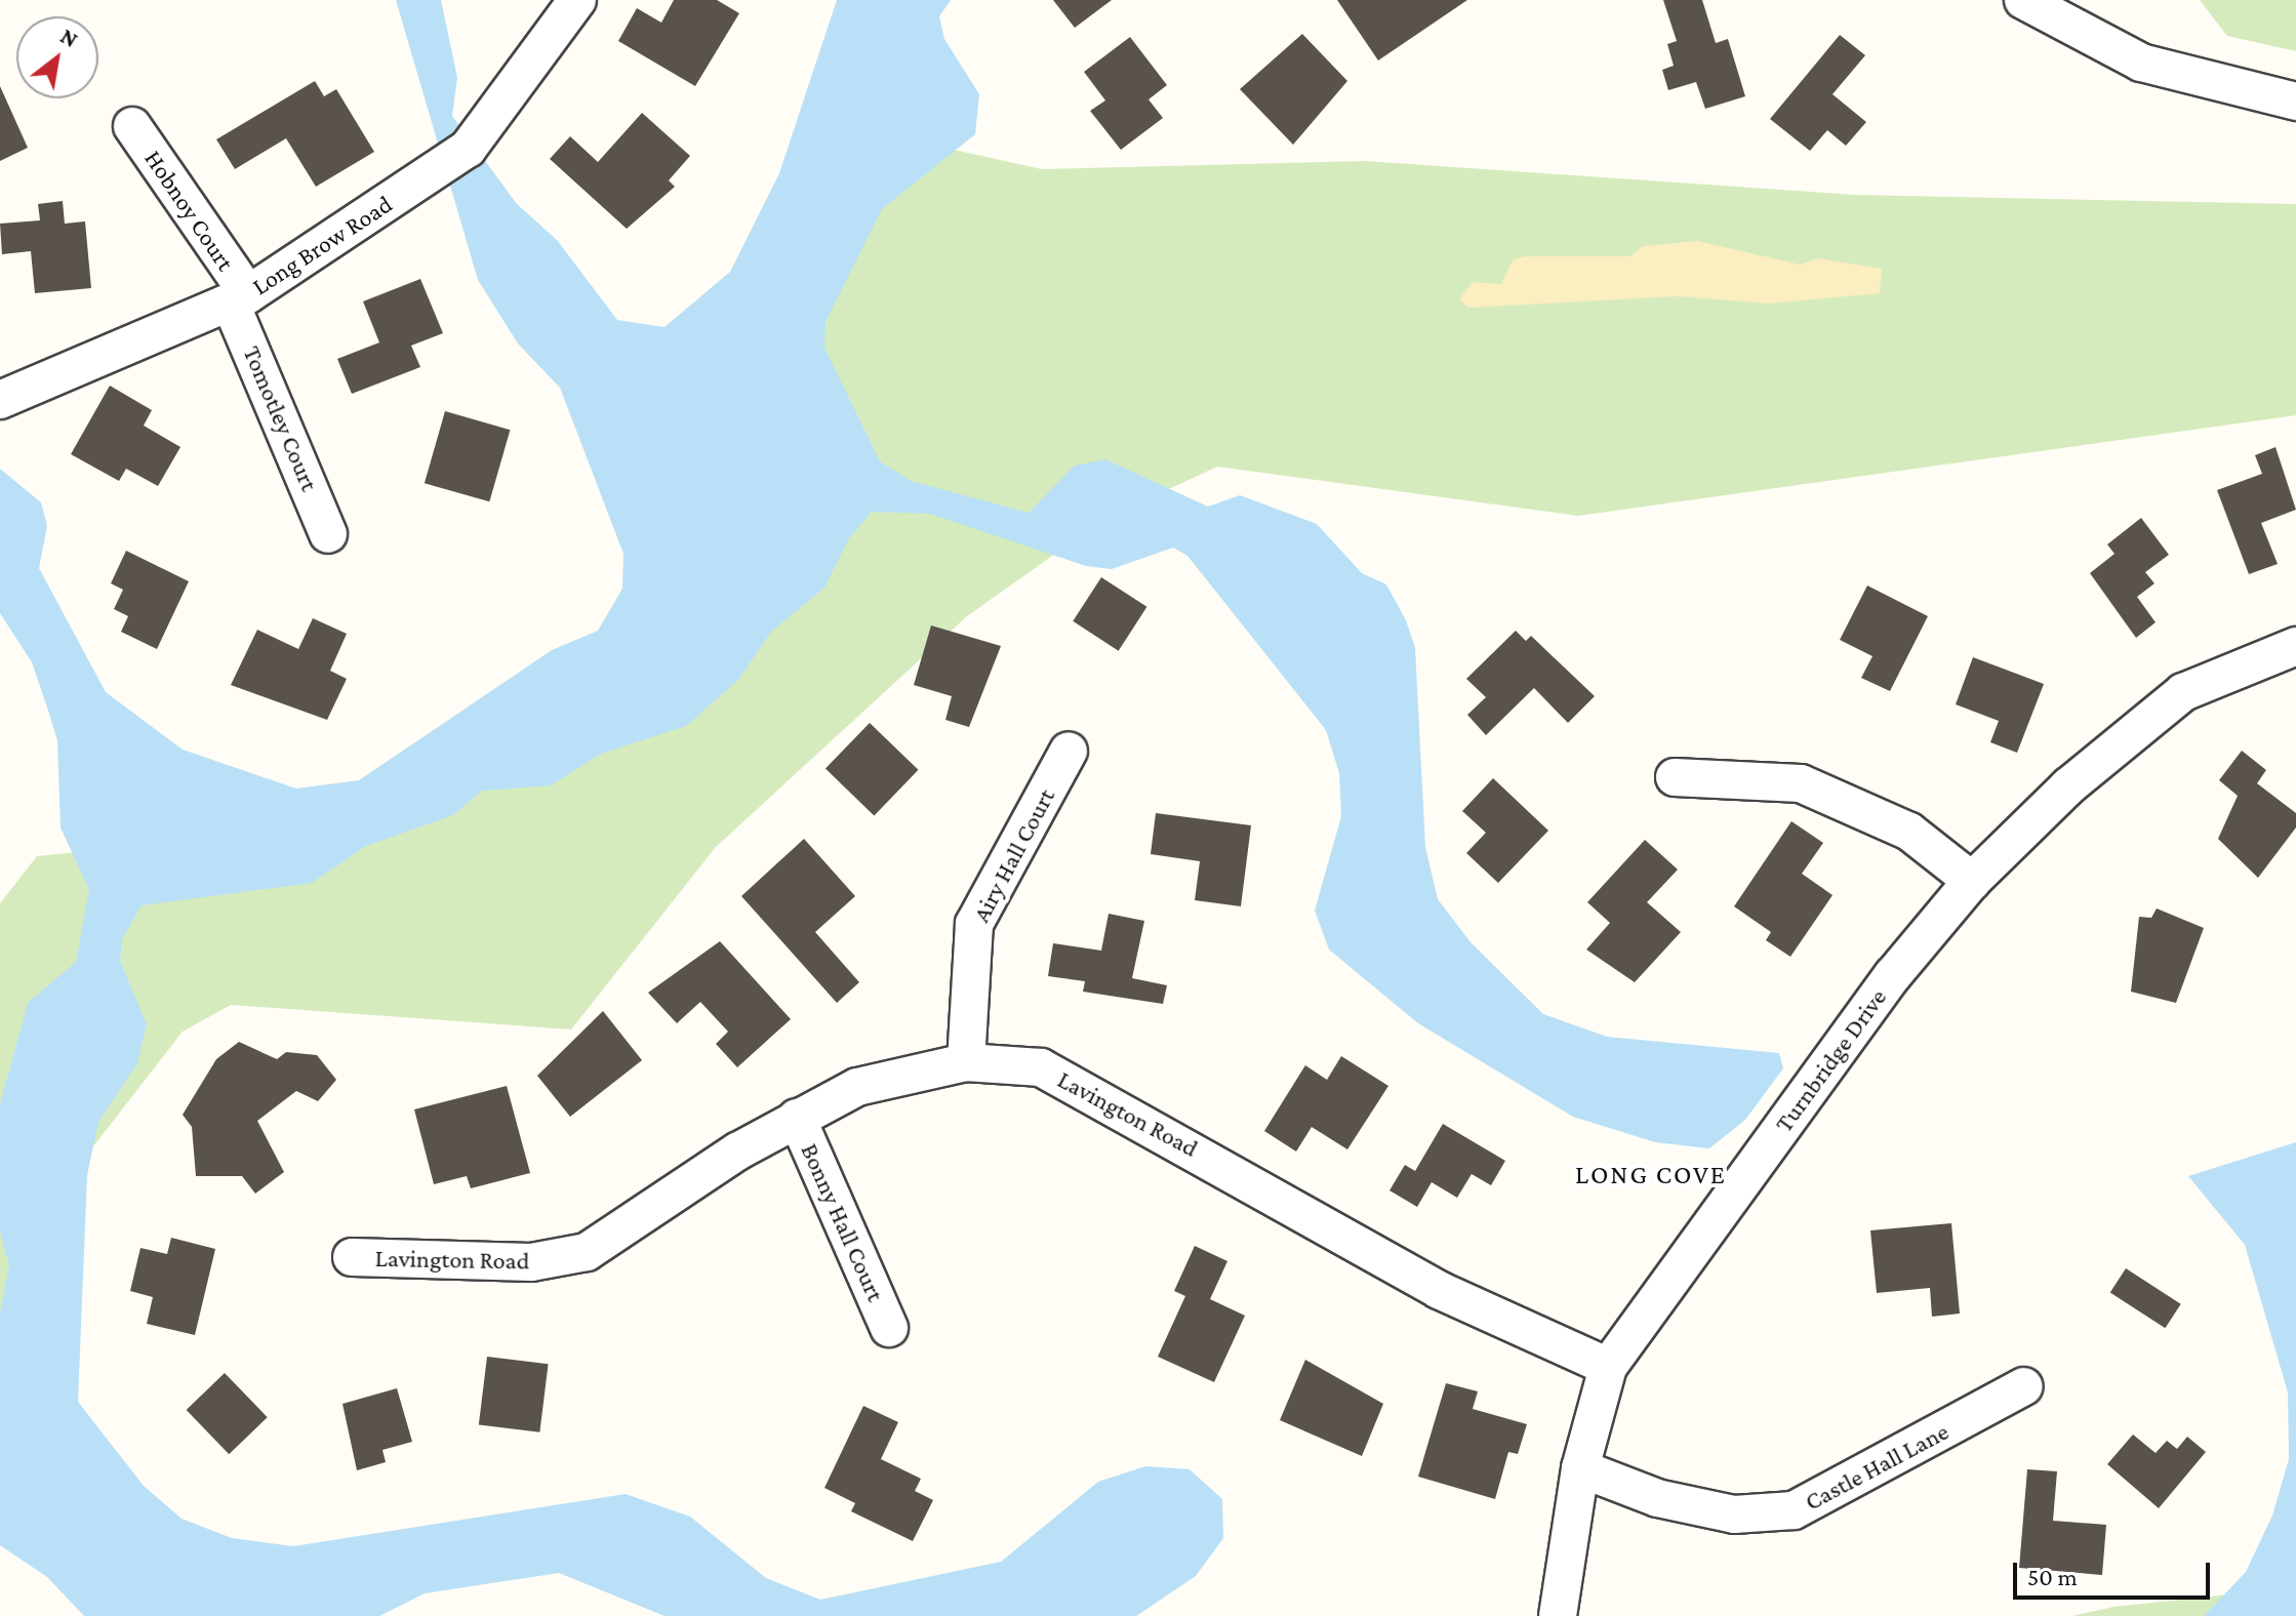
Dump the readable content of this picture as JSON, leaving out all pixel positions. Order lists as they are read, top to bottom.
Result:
{
  "streets": {
    "street": [
      "Hobnoy Court",
      "Long Brow Road",
      "Tomotley Court",
      "Airy Hall Court",
      "Turnbridge Drive",
      "Lavington Road",
      "Bonny Hall Court",
      "Castle Hall Lane"
    ]
  },
  "crossings": [
    ["Hobnoy Court", "Long Brow Road"],
    ["Hobnoy Court", "Tomotley Court"],
    ["Long Brow Road", "Tomotley Court"],
    ["Airy Hall Court", "Lavington Road"],
    ["Turnbridge Drive", "Lavington Road"],
    ["Turnbridge Drive", "Castle Hall Lane"],
    ["Lavington Road", "Bonny Hall Court"]
  ],
  "districts": ["LONG COVE"],
  "scale_bar": "50 m",
  "north": "top right"
}
